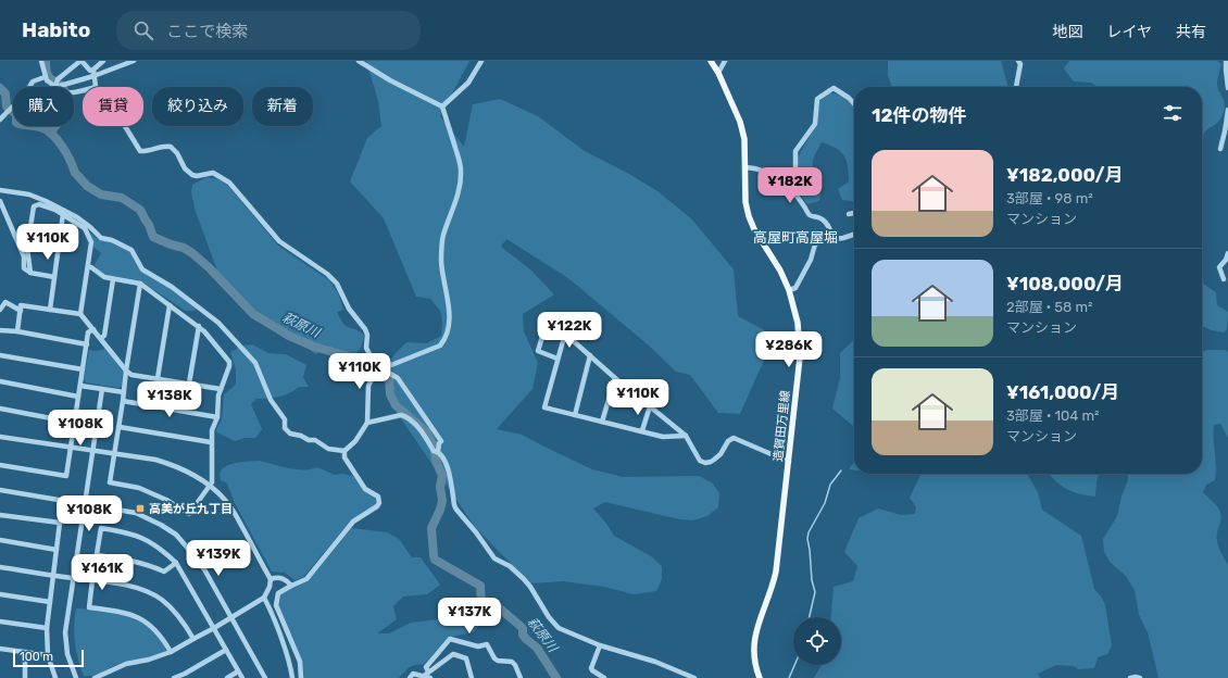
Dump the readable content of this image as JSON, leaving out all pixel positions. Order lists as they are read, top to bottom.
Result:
{
  "streets": {
    "main road": ["造賀田万里線"]
  },
  "districts": ["高屋町高屋堀"],
  "water": ["萩原川"],
  "places": {
    "transit": ["高美が丘九丁目"]
  },
  "scale_bar": "100 m",
  "page": {
    "header": "Habito",
    "search": "ここで検索",
    "nav": ["地図", "レイヤ", "共有"],
    "chip": [
      "購入",
      "賃貸",
      "絞り込み",
      "新着"
    ],
    "heading": "12件の物件",
    "list": [
      {
        "name": "¥182,000/月",
        "note": "3部屋 · 98 m² · マンション"
      },
      {
        "name": "¥108,000/月",
        "note": "2部屋 · 58 m² · マンション"
      },
      {
        "name": "¥161,000/月",
        "note": "3部屋 · 104 m² · マンション"
      }
    ],
    "price": [
      "¥182K",
      "¥110K",
      "¥122K",
      "¥286K",
      "¥110K",
      "¥110K",
      "¥138K",
      "¥108K",
      "¥108K",
      "¥139K",
      "¥161K",
      "¥137K"
    ],
    "scale": "100 m"
  }
}
